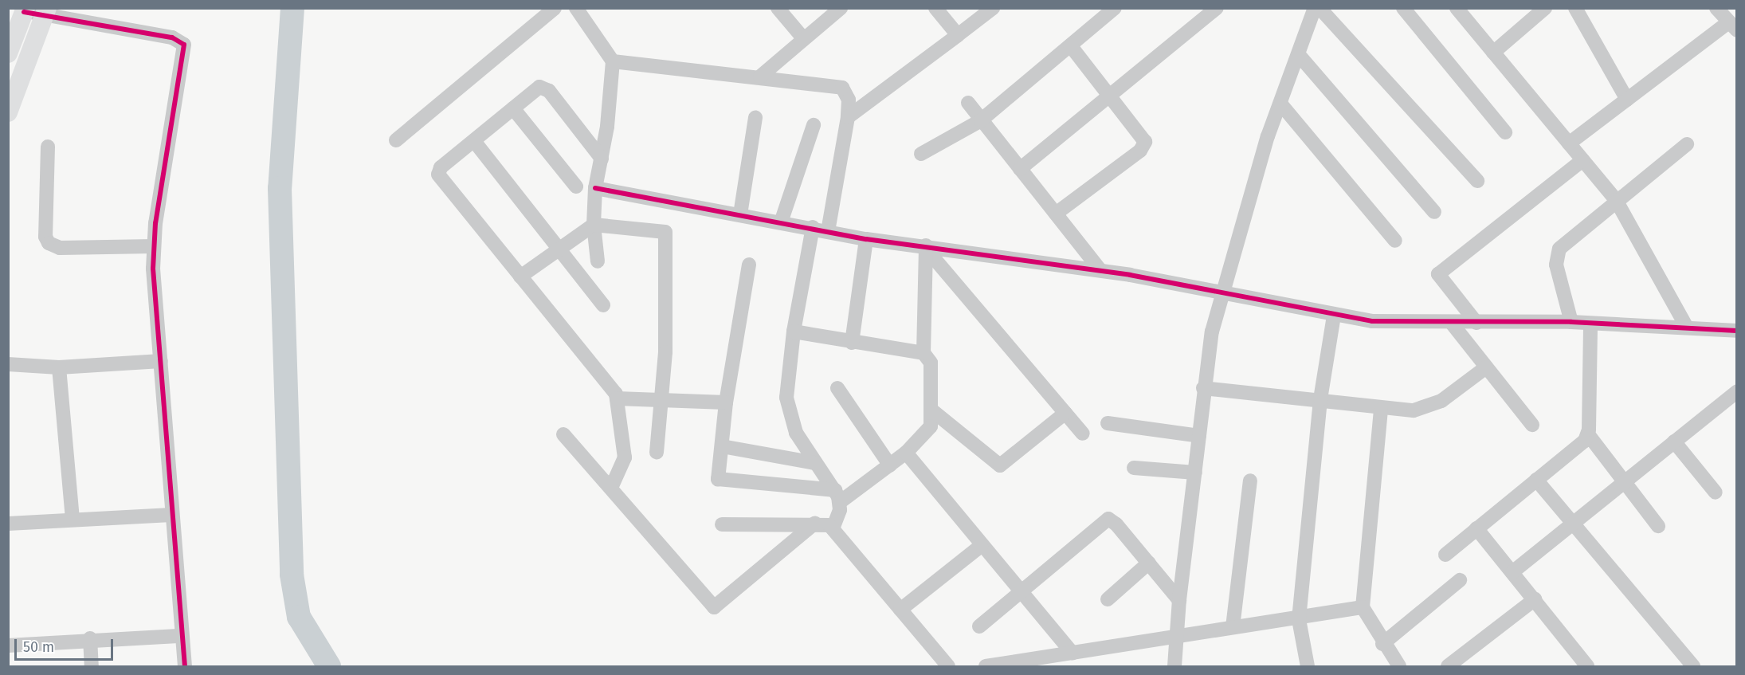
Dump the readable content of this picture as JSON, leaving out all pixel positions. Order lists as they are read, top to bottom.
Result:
{
  "scale_bar": "50 m"
}
